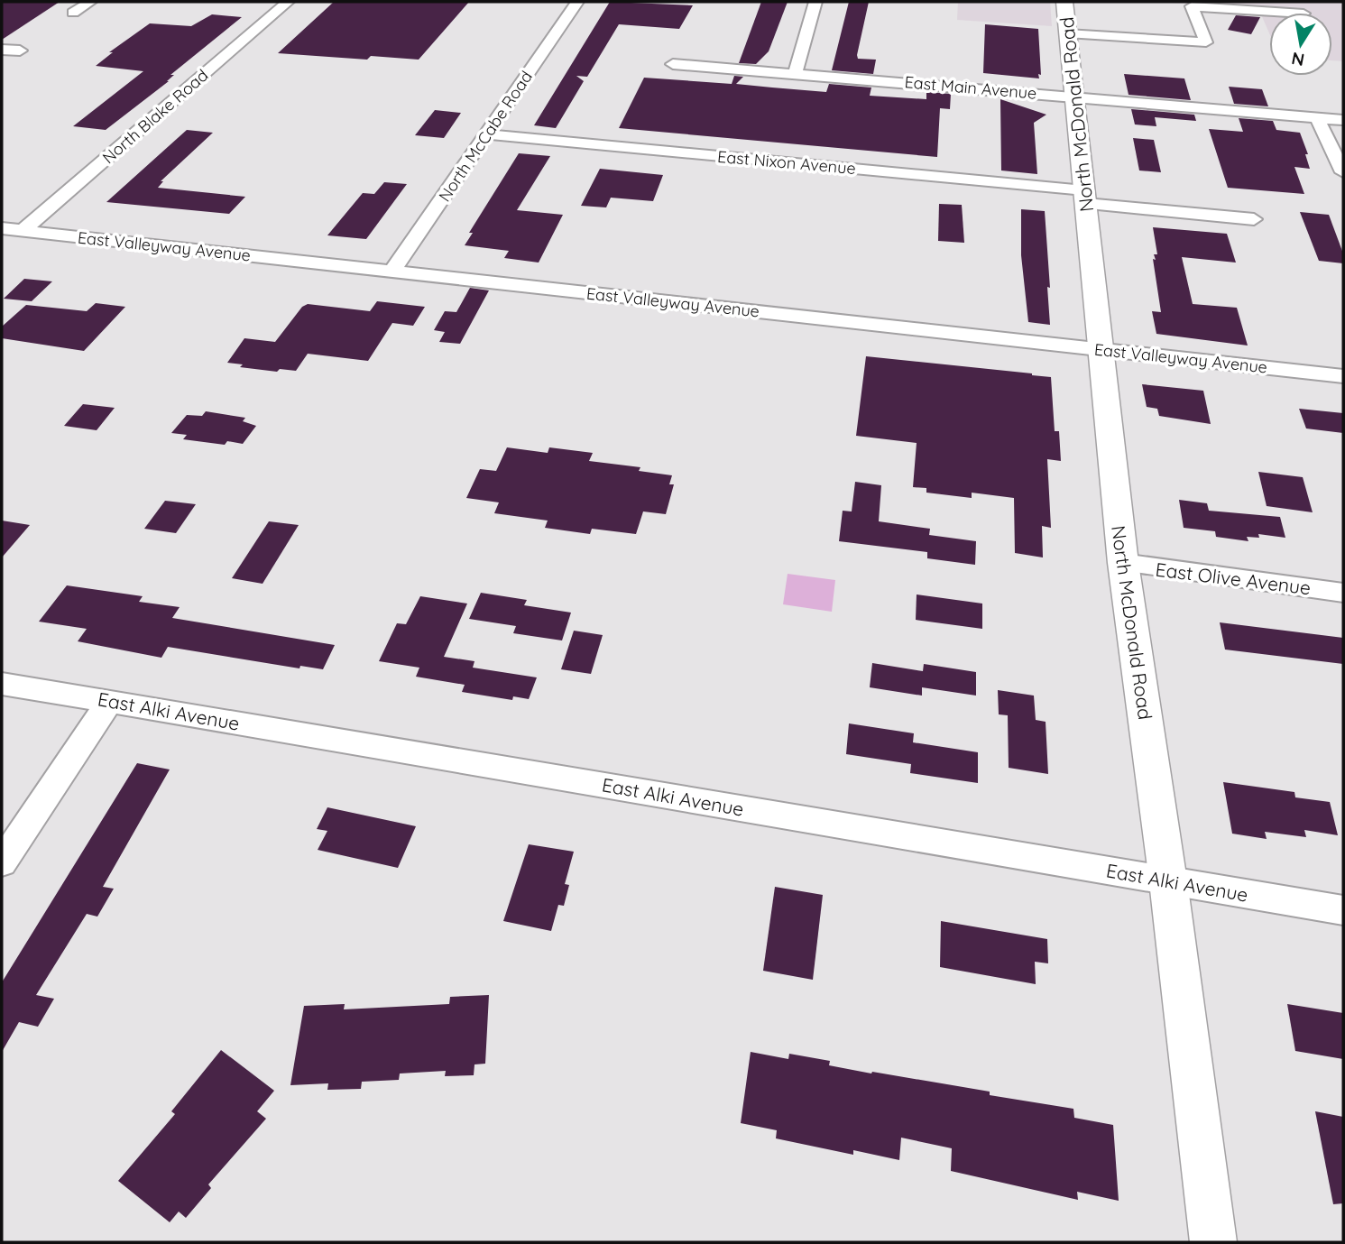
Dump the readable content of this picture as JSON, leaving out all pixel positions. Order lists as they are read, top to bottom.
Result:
{
  "streets": {
    "street": [
      "East Main Avenue",
      "North McDonald Road",
      "North Blake Road",
      "North McCabe Road",
      "East Nixon Avenue",
      "East Valleyway Avenue",
      "East Olive Avenue",
      "East Alki Avenue"
    ]
  },
  "crossings": [
    ["East Main Avenue", "North McDonald Road"],
    ["North McDonald Road", "East Nixon Avenue"],
    ["North McDonald Road", "East Valleyway Avenue"],
    ["North McDonald Road", "East Olive Avenue"],
    ["North McDonald Road", "East Alki Avenue"],
    ["North Blake Road", "East Valleyway Avenue"],
    ["North McCabe Road", "East Nixon Avenue"],
    ["North McCabe Road", "East Valleyway Avenue"]
  ],
  "north": "bottom"
}
